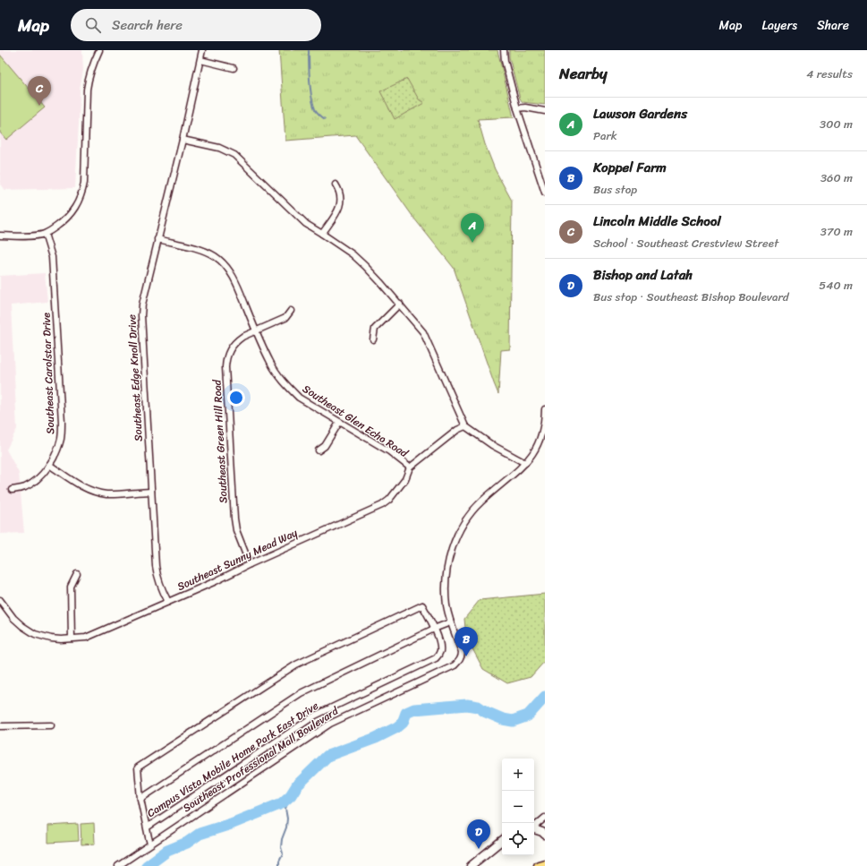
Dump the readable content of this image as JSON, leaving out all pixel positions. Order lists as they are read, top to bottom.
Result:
{
  "streets": {
    "street": [
      "Southeast Carolstar Drive",
      "Southeast Edge Knoll Drive",
      "Southeast Glen Echo Road",
      "Southeast Green Hill Road",
      "Southeast Sunny Mead Way",
      "Campus Vista Mobile Home Park East Drive",
      "Southeast Professional Mall Boulevard"
    ]
  },
  "crossings": [
    ["Southeast Edge Knoll Drive", "Southeast Glen Echo Road"],
    ["Southeast Edge Knoll Drive", "Southeast Sunny Mead Way"],
    ["Southeast Glen Echo Road", "Southeast Green Hill Road"],
    ["Southeast Glen Echo Road", "Southeast Sunny Mead Way"],
    ["Southeast Green Hill Road", "Southeast Sunny Mead Way"]
  ],
  "page": {
    "header": "Map",
    "search": "Search here",
    "nav": ["Map", "Layers", "Share"],
    "heading": ["Nearby", "4 results"],
    "pins": [
      "C",
      "A",
      "B",
      "D"
    ],
    "list": [
      {
        "mark": "A",
        "name": "Lawson Gardens",
        "note": "Park",
        "value": "300 m"
      },
      {
        "mark": "B",
        "name": "Koppel Farm",
        "note": "Bus stop",
        "value": "360 m"
      },
      {
        "mark": "C",
        "name": "Lincoln Middle School",
        "note": "School · Southeast Crestview Street",
        "value": "370 m"
      },
      {
        "mark": "D",
        "name": "Bishop and Latah",
        "note": "Bus stop · Southeast Bishop Boulevard",
        "value": "540 m"
      }
    ],
    "map_buttons": ["+", "−"]
  }
}
